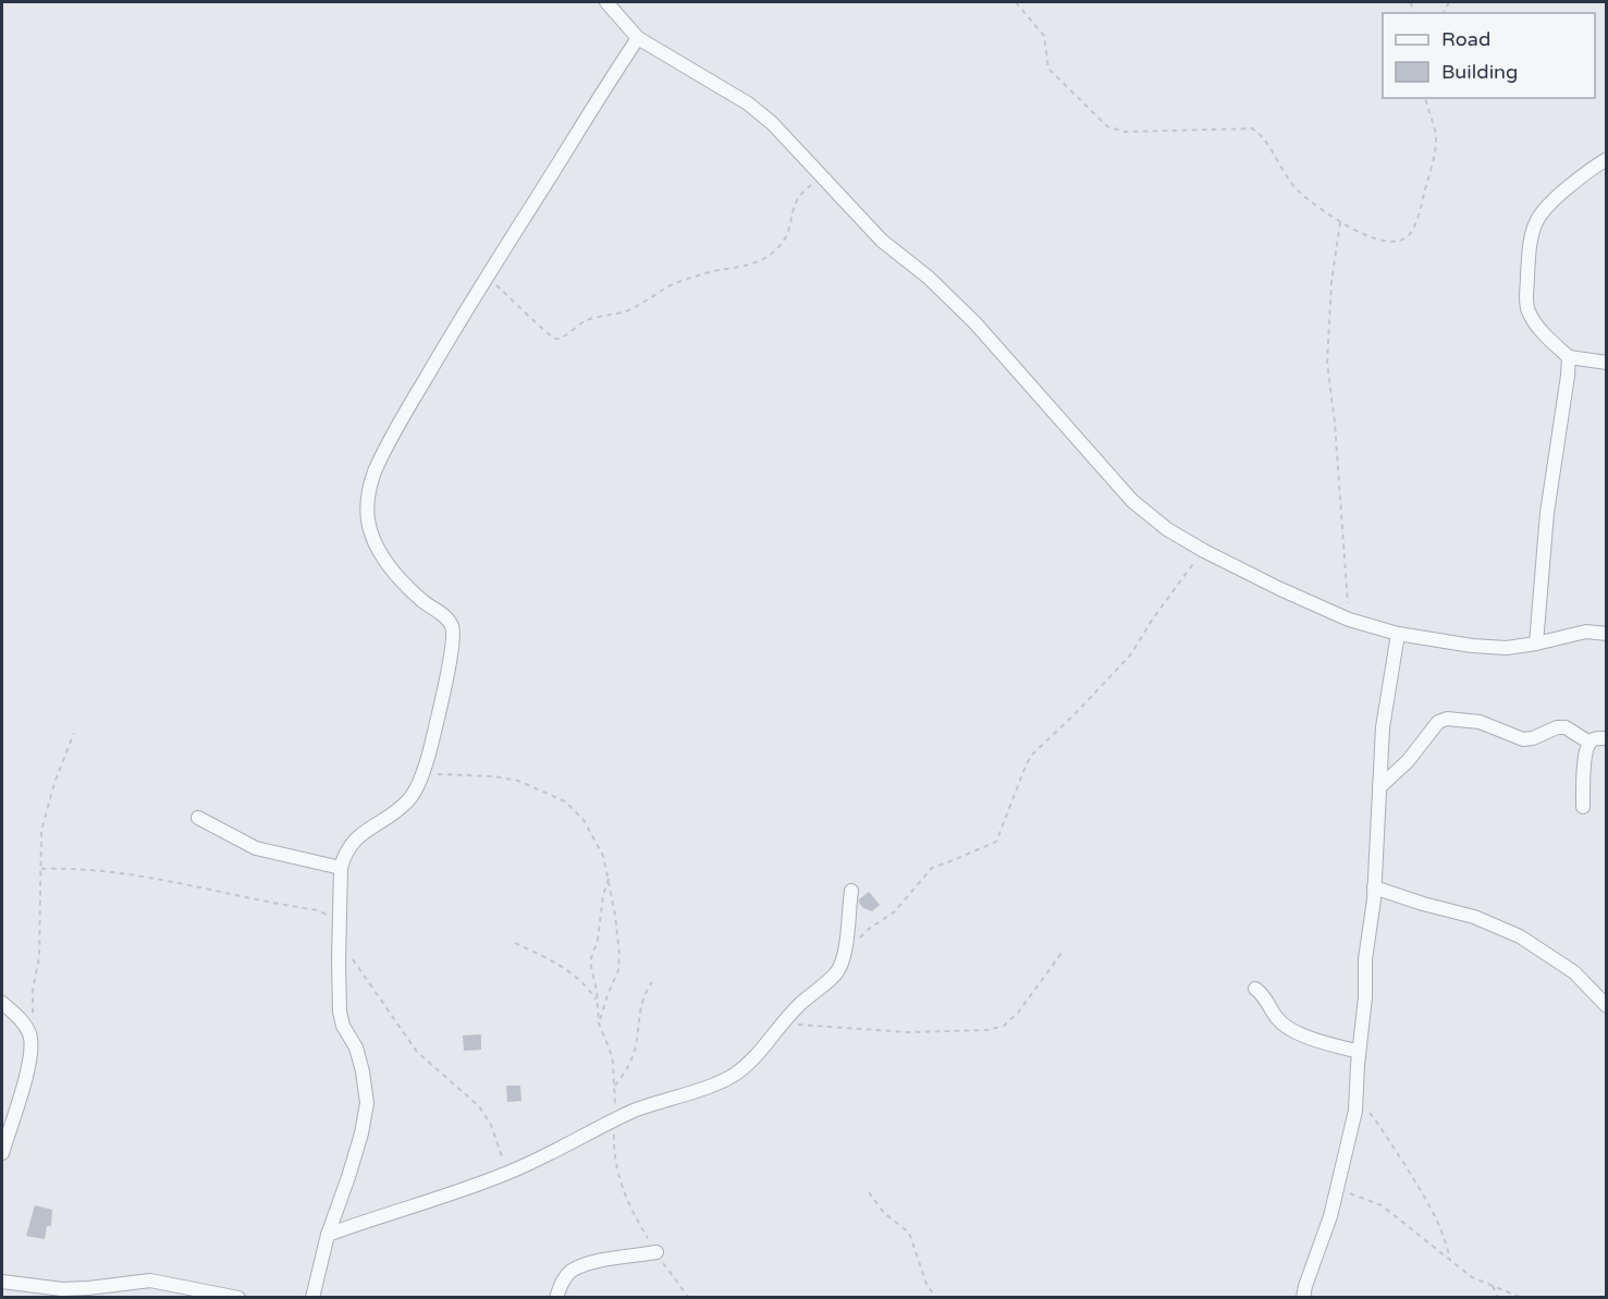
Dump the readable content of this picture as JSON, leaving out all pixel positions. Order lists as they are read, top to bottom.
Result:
{
  "legend": ["Road", "Building"]
}
